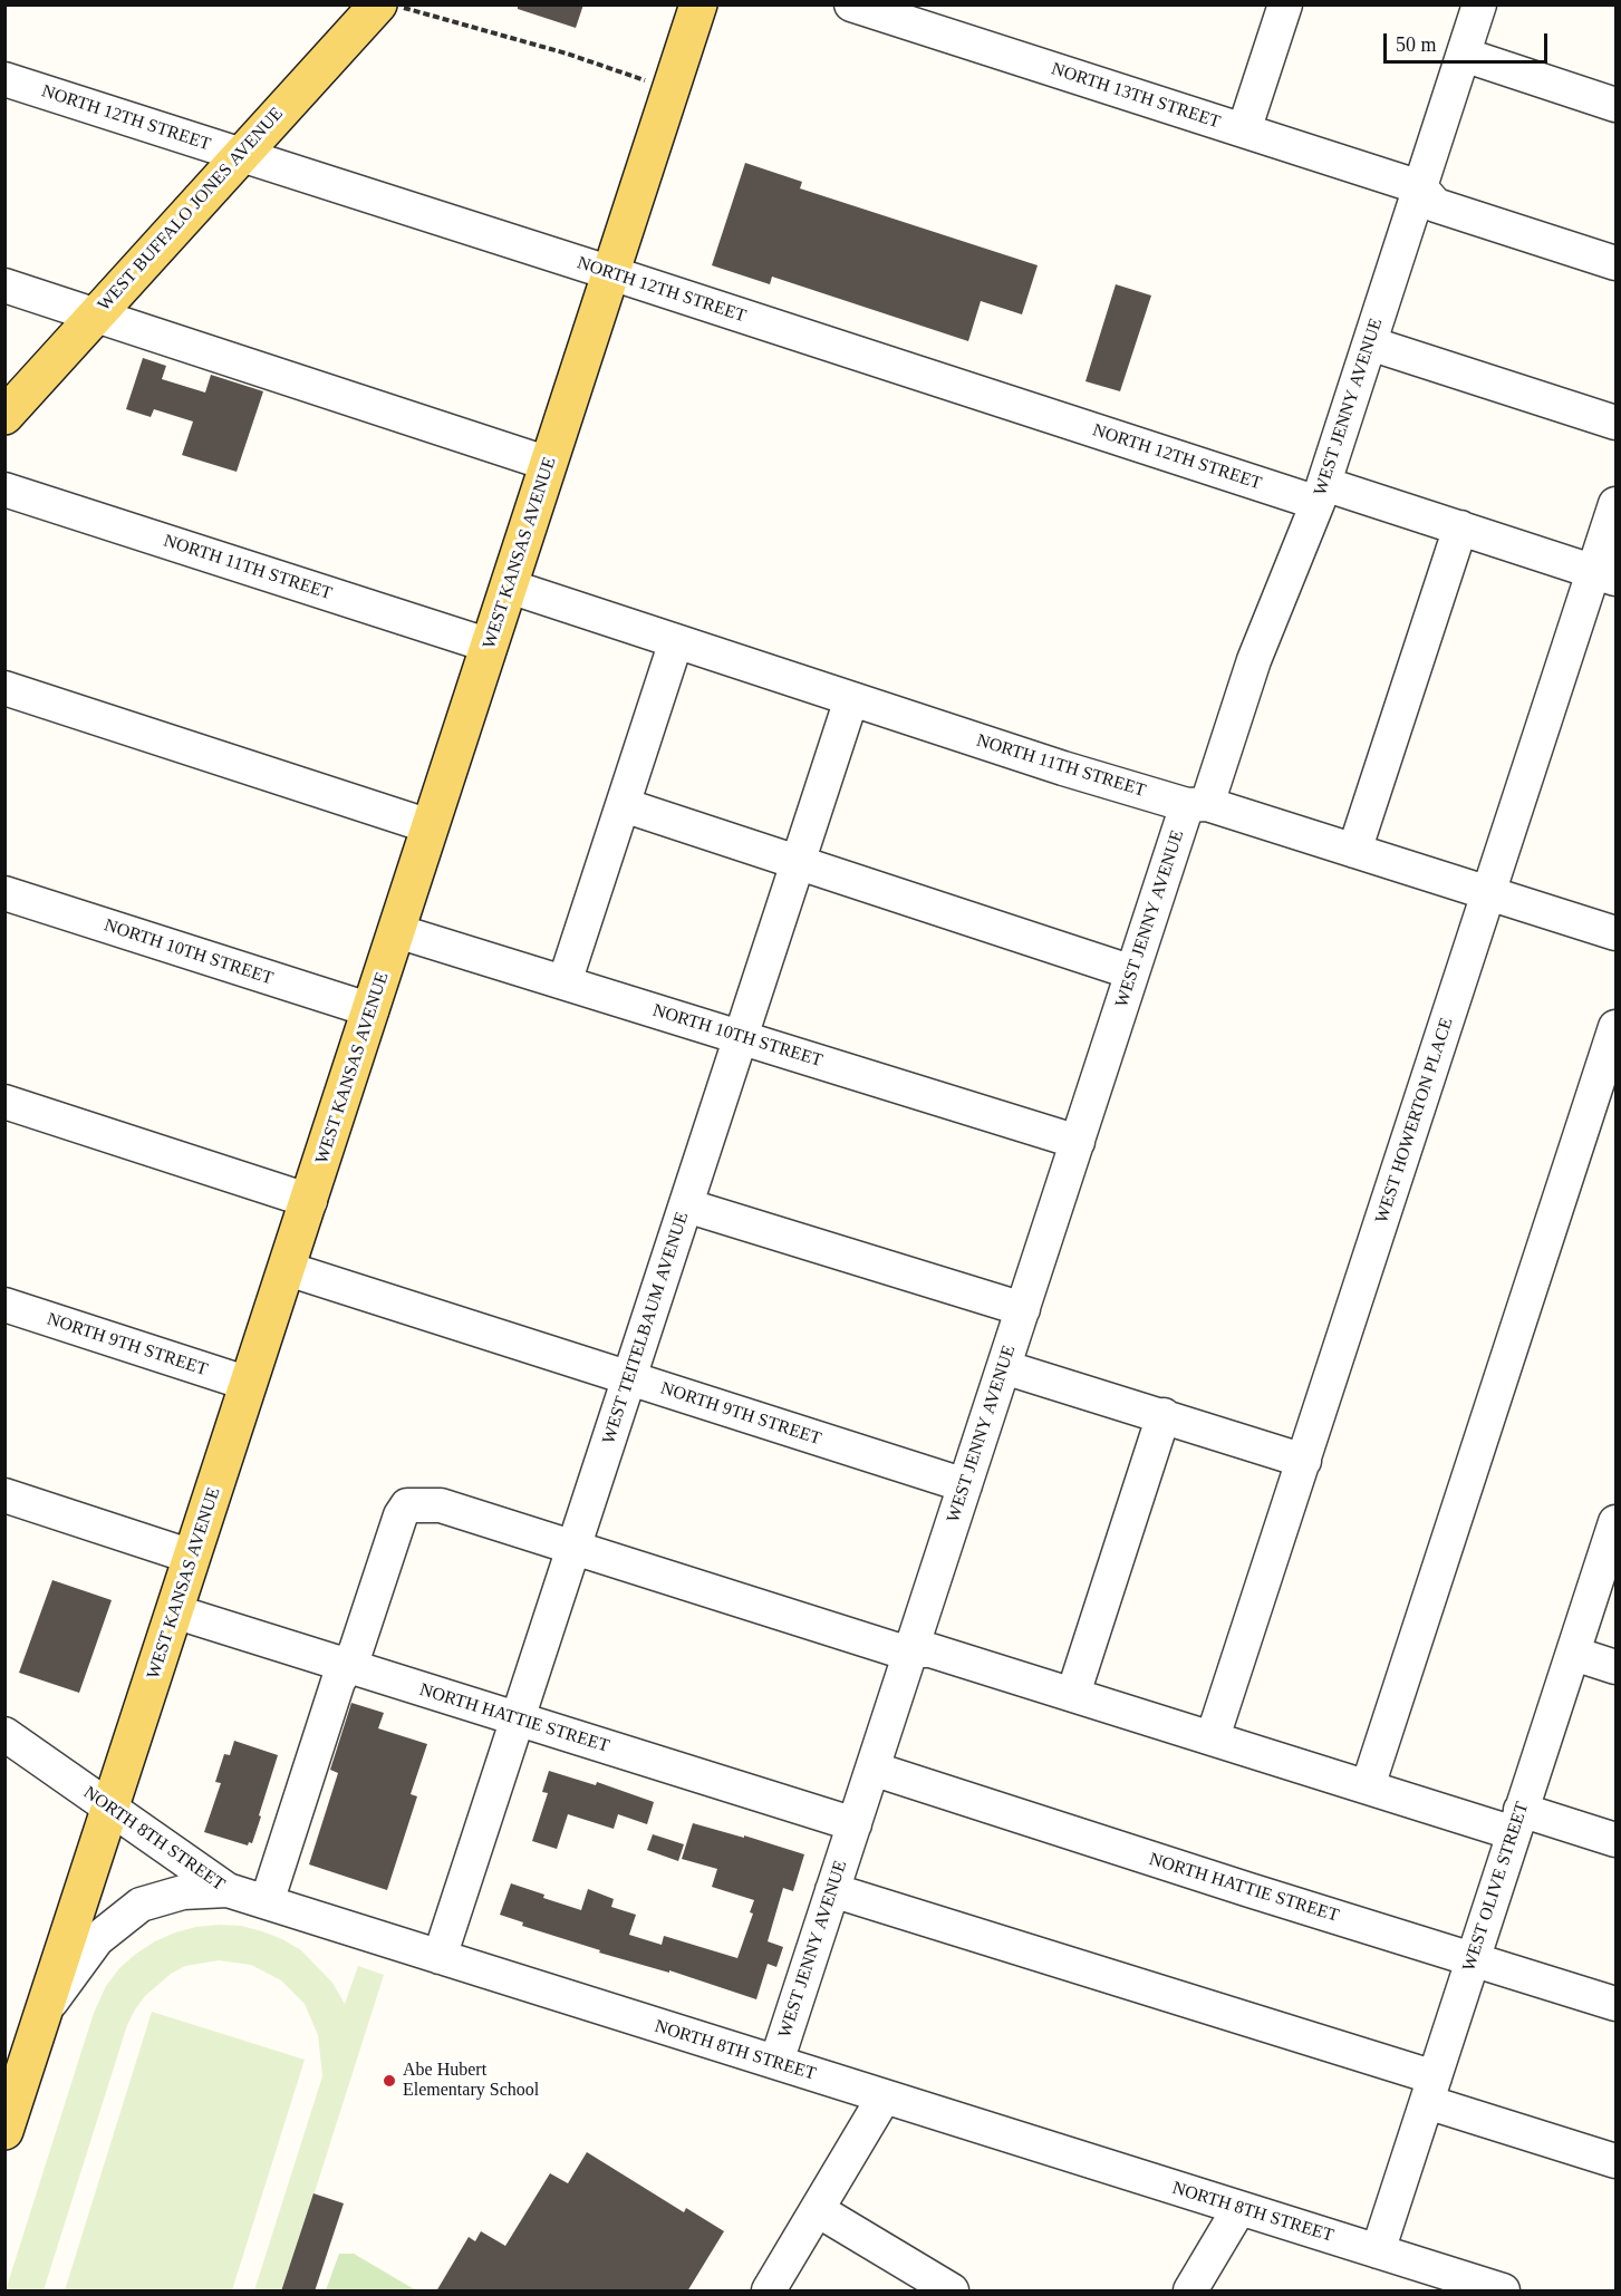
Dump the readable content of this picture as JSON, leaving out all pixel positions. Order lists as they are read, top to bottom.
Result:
{
  "streets": {
    "main road": ["WEST BUFFALO JONES AVENUE", "WEST KANSAS AVENUE"],
    "street": [
      "NORTH 13TH STREET",
      "NORTH 12TH STREET",
      "WEST JENNY AVENUE",
      "NORTH 11TH STREET",
      "NORTH 10TH STREET",
      "WEST HOWERTON PLACE",
      "WEST TEITELBAUM AVENUE",
      "NORTH 9TH STREET",
      "NORTH HATTIE STREET",
      "NORTH 8TH STREET",
      "WEST OLIVE STREET"
    ]
  },
  "crossings": [
    ["NORTH 13TH STREET", "WEST JENNY AVENUE"],
    ["NORTH 12TH STREET", "WEST BUFFALO JONES AVENUE"],
    ["NORTH 12TH STREET", "WEST JENNY AVENUE"],
    ["NORTH 12TH STREET", "WEST KANSAS AVENUE"],
    ["NORTH 12TH STREET", "WEST HOWERTON PLACE"],
    ["WEST JENNY AVENUE", "NORTH 11TH STREET"],
    ["WEST JENNY AVENUE", "NORTH 10TH STREET"],
    ["WEST JENNY AVENUE", "NORTH 9TH STREET"],
    ["WEST JENNY AVENUE", "NORTH HATTIE STREET"],
    ["WEST JENNY AVENUE", "NORTH 8TH STREET"],
    ["WEST KANSAS AVENUE", "NORTH 11TH STREET"],
    ["WEST KANSAS AVENUE", "NORTH 10TH STREET"],
    ["WEST KANSAS AVENUE", "NORTH 9TH STREET"],
    ["WEST KANSAS AVENUE", "NORTH HATTIE STREET"],
    ["WEST KANSAS AVENUE", "NORTH 8TH STREET"],
    ["NORTH 11TH STREET", "WEST HOWERTON PLACE"],
    ["NORTH 11TH STREET", "WEST TEITELBAUM AVENUE"],
    ["NORTH 10TH STREET", "WEST TEITELBAUM AVENUE"],
    ["WEST TEITELBAUM AVENUE", "NORTH 9TH STREET"],
    ["WEST TEITELBAUM AVENUE", "NORTH HATTIE STREET"],
    ["WEST TEITELBAUM AVENUE", "NORTH 8TH STREET"],
    ["NORTH HATTIE STREET", "WEST OLIVE STREET"],
    ["NORTH 8TH STREET", "WEST OLIVE STREET"]
  ],
  "places": ["Abe Hubert Elementary School"],
  "scale_bar": "50 m"
}
